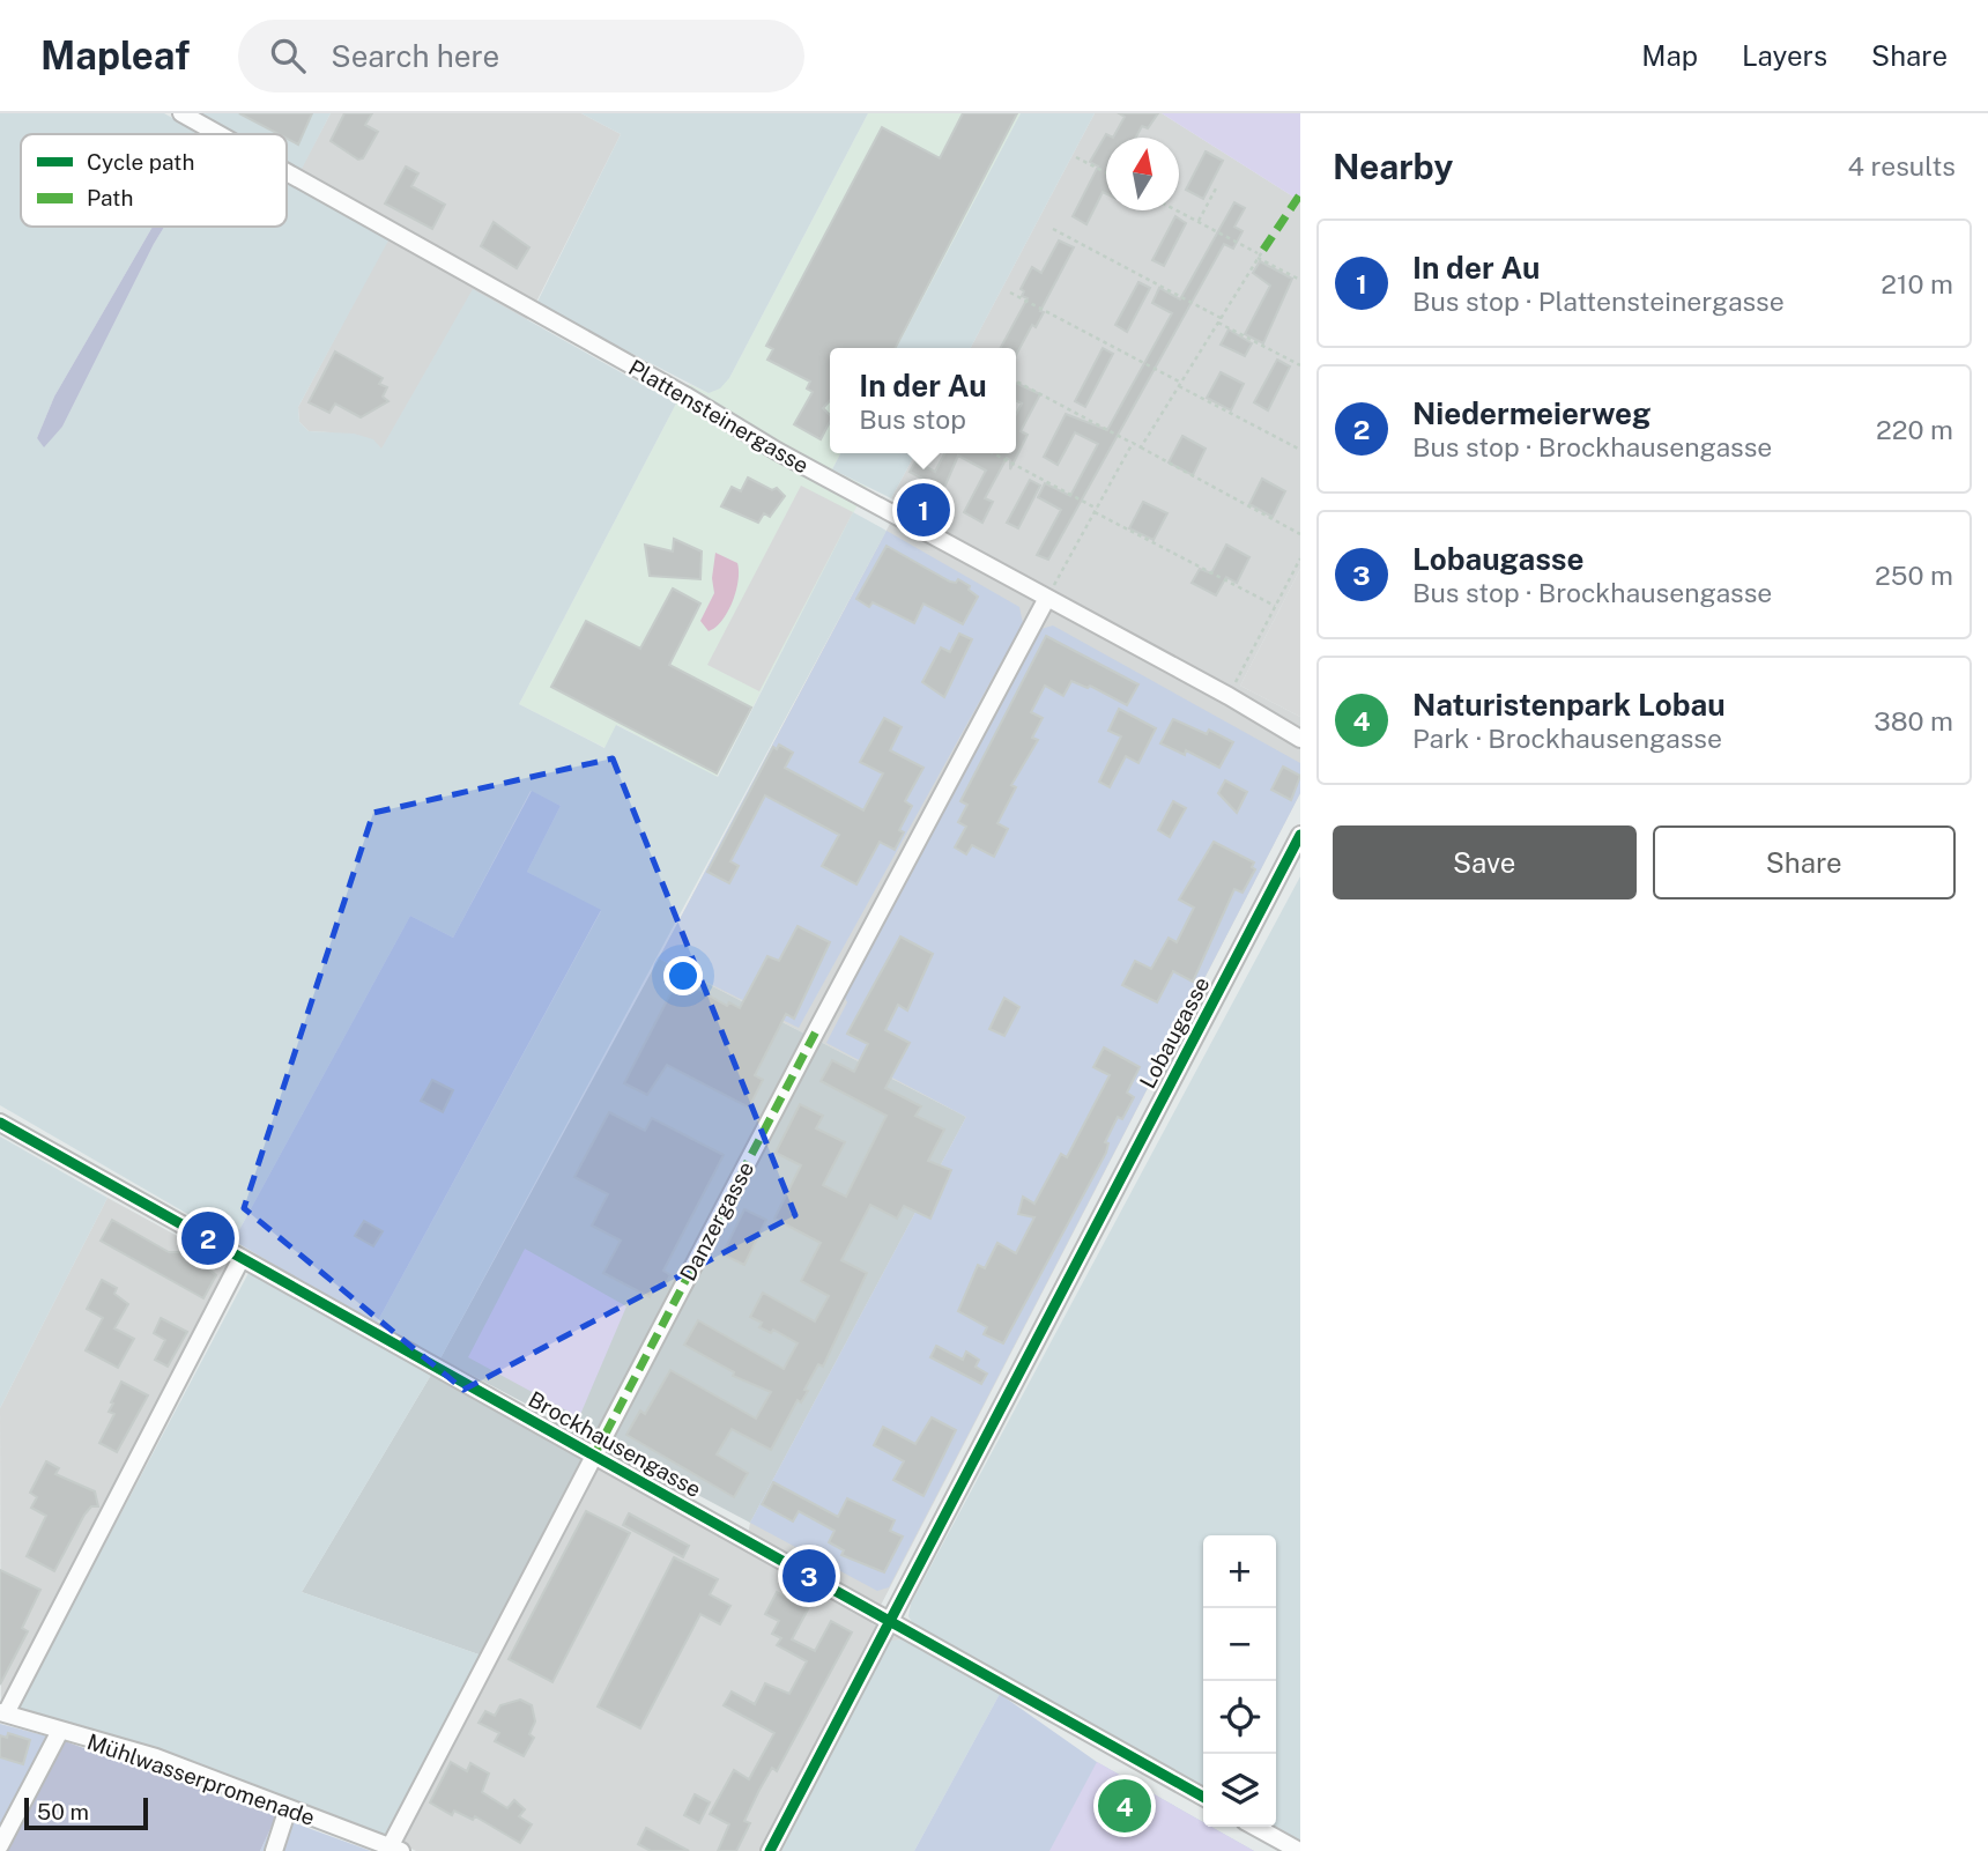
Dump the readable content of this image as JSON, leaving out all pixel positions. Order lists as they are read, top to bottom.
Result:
{
  "streets": {
    "street": [
      "Plattensteinergasse",
      "Lobaugasse",
      "Danzergasse",
      "Brockhausengasse",
      "Mühlwasserpromenade"
    ]
  },
  "crossings": [
    ["Plattensteinergasse", "Danzergasse"],
    ["Lobaugasse", "Brockhausengasse"],
    ["Danzergasse", "Brockhausengasse"],
    ["Danzergasse", "Mühlwasserpromenade"]
  ],
  "legend": ["Cycle path", "Path"],
  "scale_bar": "50 m",
  "north": "top",
  "page": {
    "header": "Mapleaf",
    "search": "Search here",
    "nav": ["Map", "Layers", "Share"],
    "heading": ["Nearby", "4 results"],
    "list": [
      {
        "mark": "1",
        "name": "In der Au",
        "note": "Bus stop · Plattensteinergasse",
        "value": "210 m"
      },
      {
        "mark": "2",
        "name": "Niedermeierweg",
        "note": "Bus stop · Brockhausengasse",
        "value": "220 m"
      },
      {
        "mark": "3",
        "name": "Lobaugasse",
        "note": "Bus stop · Brockhausengasse",
        "value": "250 m"
      },
      {
        "mark": "4",
        "name": "Naturistenpark Lobau",
        "note": "Park · Brockhausengasse",
        "value": "380 m"
      }
    ],
    "popup": ["In der Au", "Bus stop"],
    "pins": [
      "1",
      "2",
      "3",
      "4"
    ],
    "buttons": ["Save", "Share"],
    "map_buttons": ["+", "−"],
    "scale": "50 m"
  }
}
